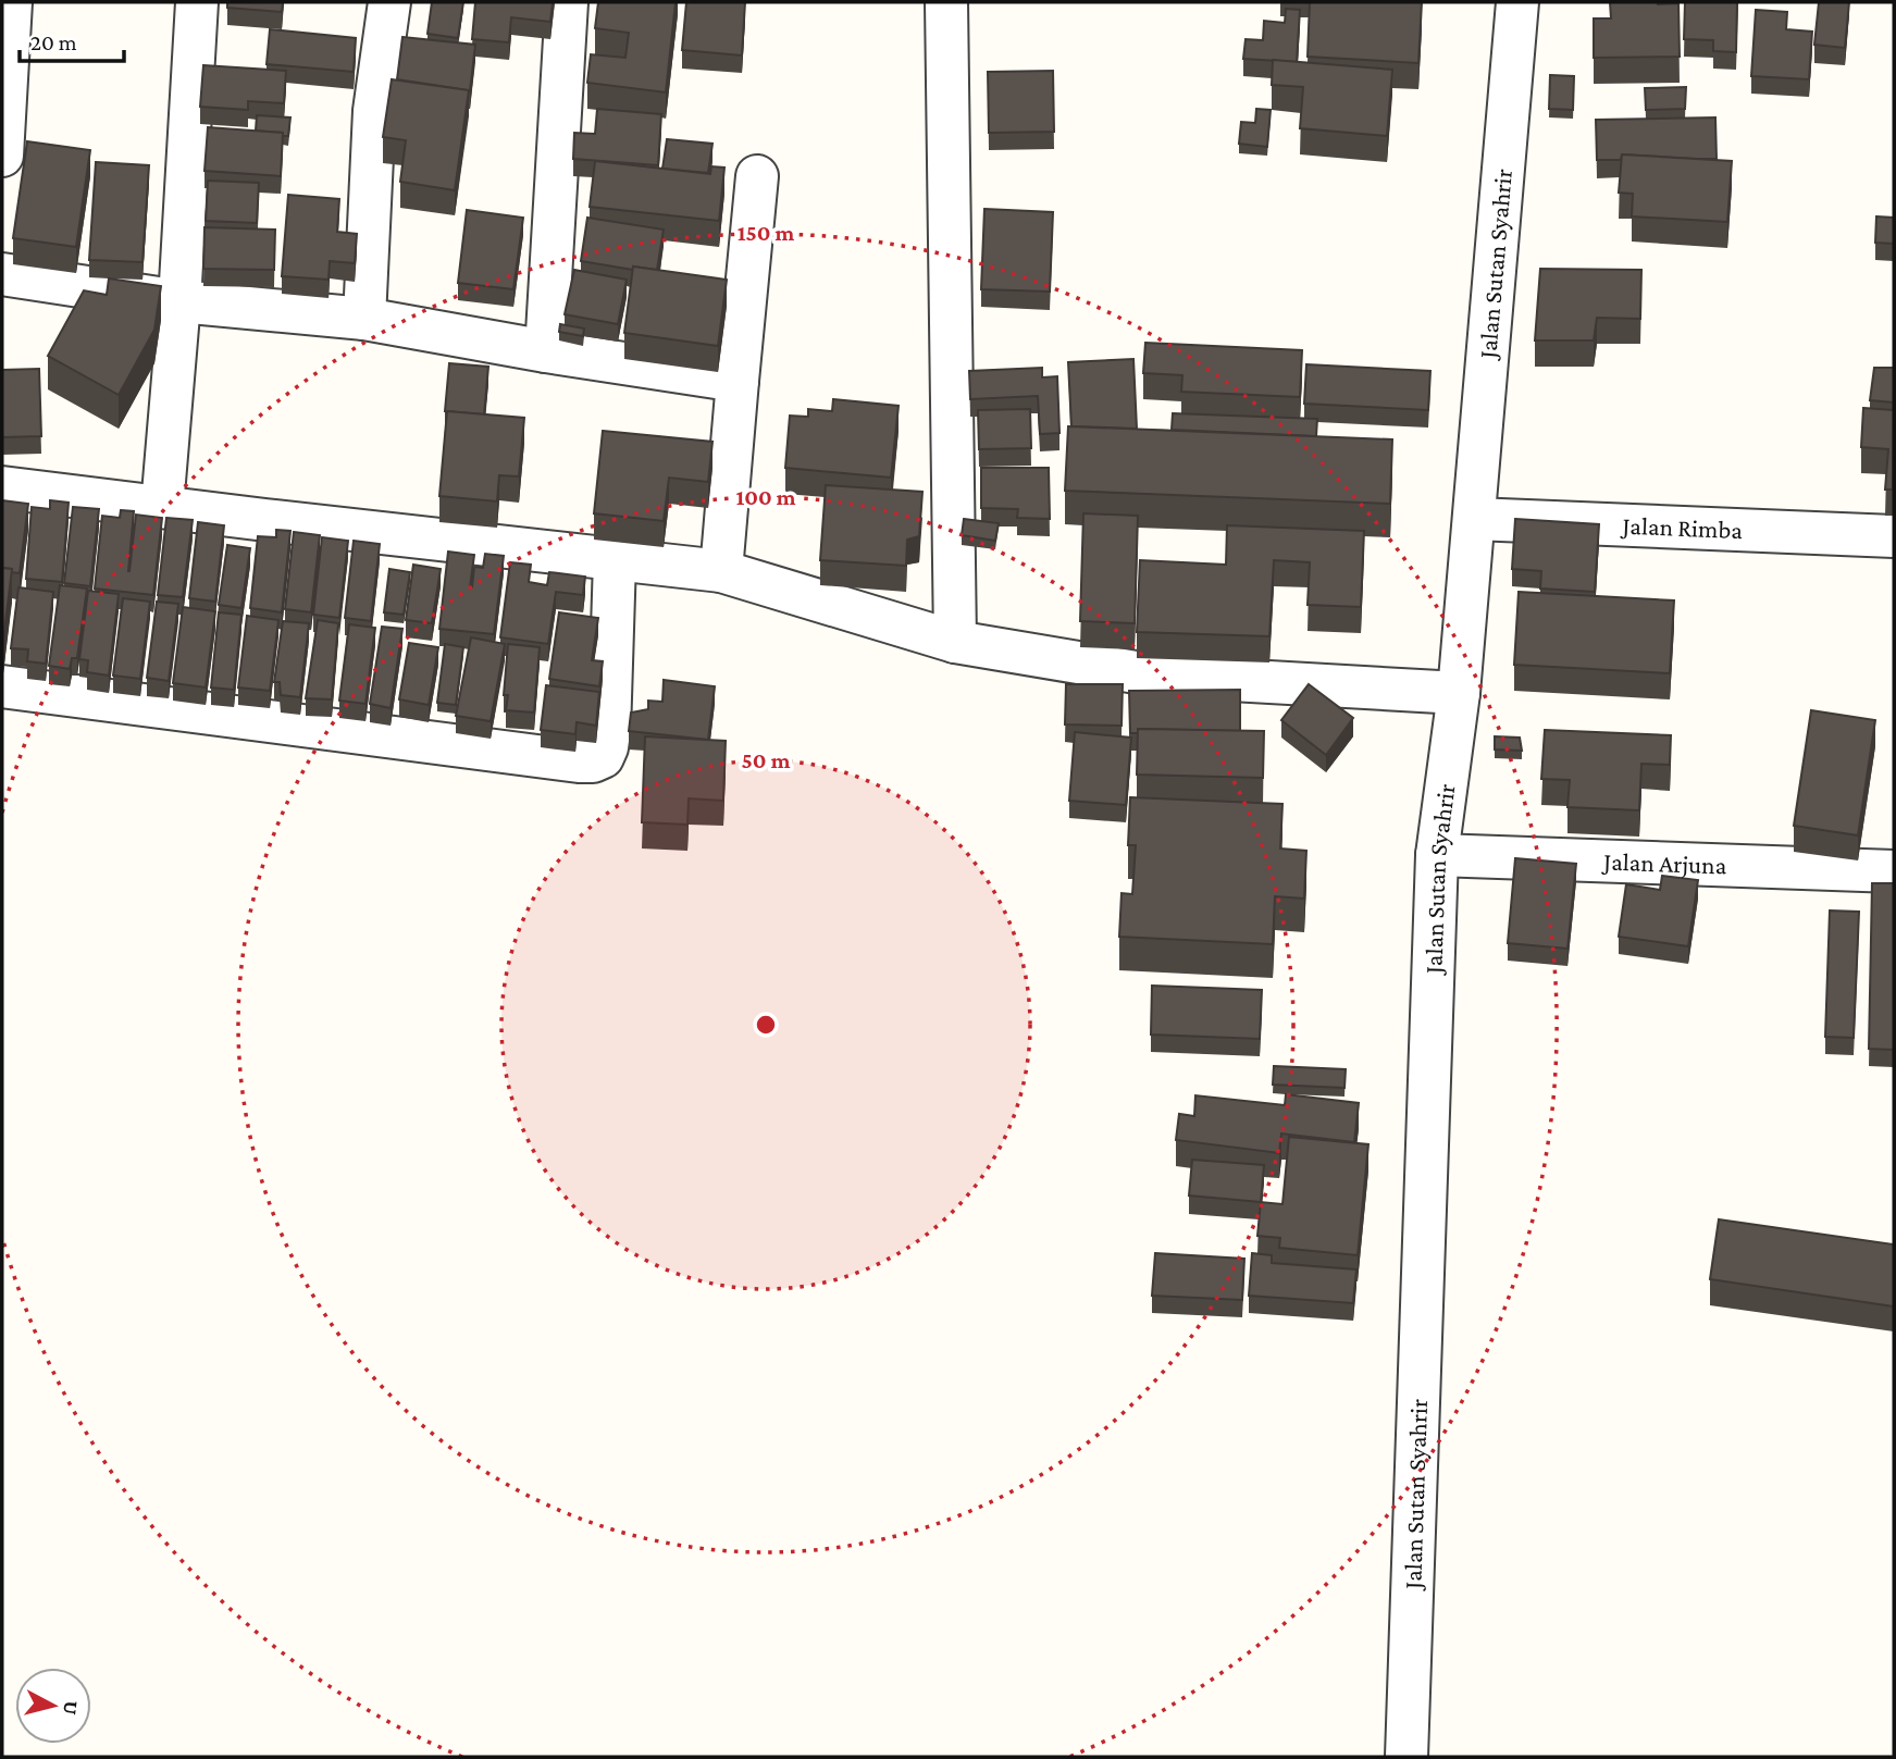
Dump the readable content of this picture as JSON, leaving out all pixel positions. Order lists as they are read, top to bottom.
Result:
{
  "streets": {
    "street": ["Jalan Sutan Syahrir", "Jalan Rimba", "Jalan Arjuna"]
  },
  "crossings": [
    ["Jalan Sutan Syahrir", "Jalan Rimba"],
    ["Jalan Sutan Syahrir", "Jalan Arjuna"]
  ],
  "scale_bar": "20 m",
  "north": "right",
  "rings": ["150 m", "100 m", "50 m"]
}
